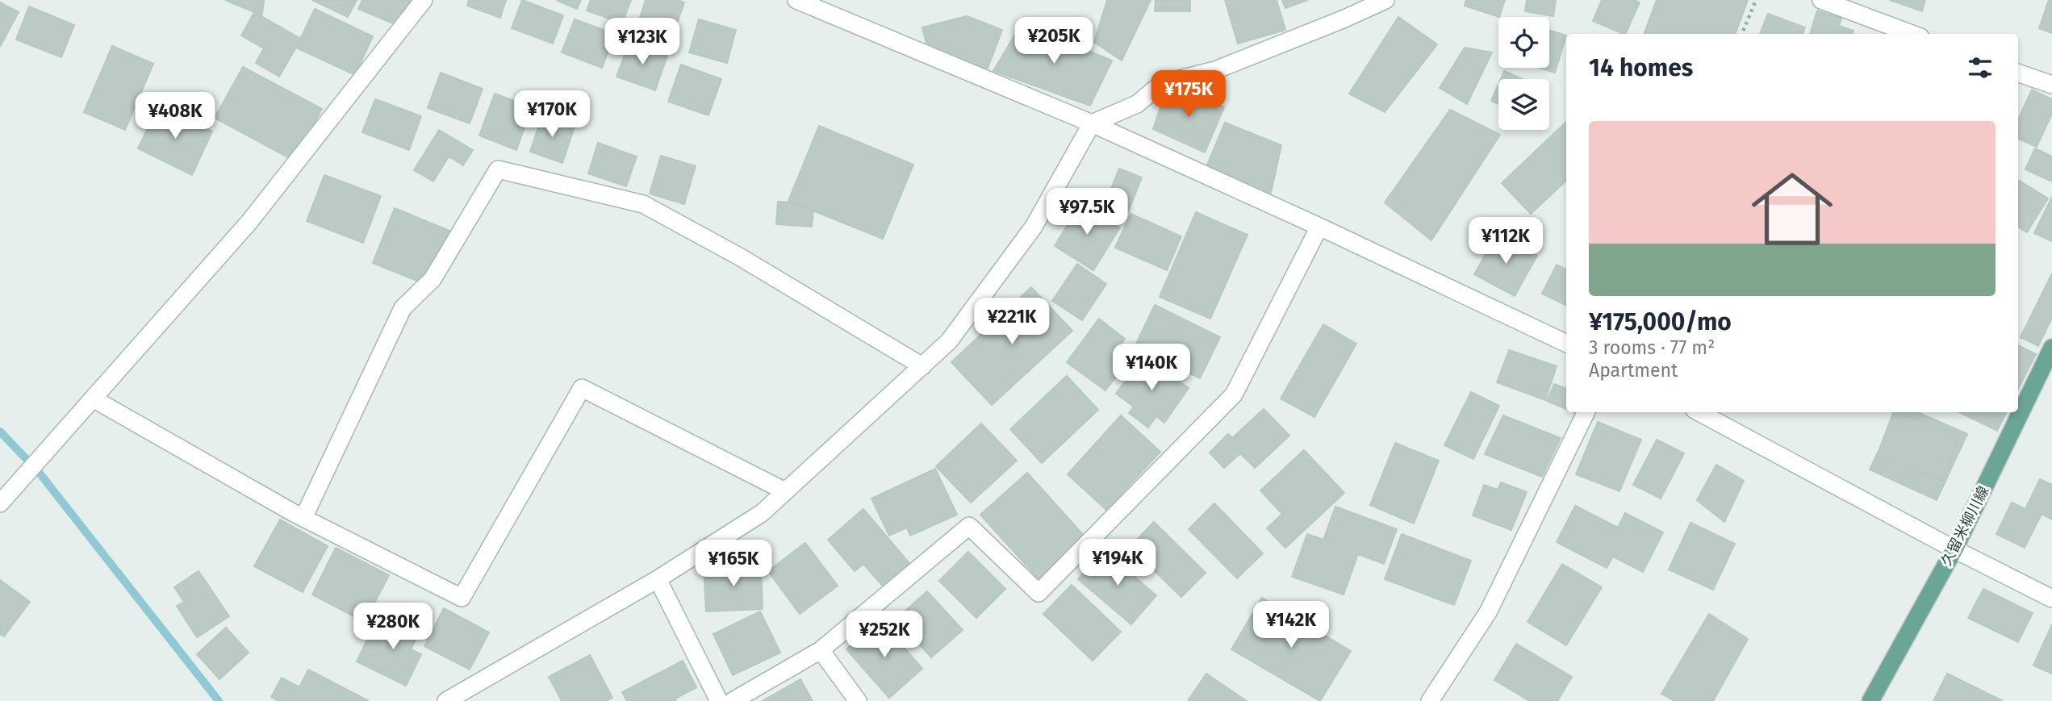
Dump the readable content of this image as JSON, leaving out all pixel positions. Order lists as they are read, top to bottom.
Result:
{
  "streets": {
    "main road": ["久留米柳川線"]
  },
  "page": {
    "price": [
      "¥205K",
      "¥123K",
      "¥175K",
      "¥170K",
      "¥408K",
      "¥97.5K",
      "¥112K",
      "¥221K",
      "¥140K",
      "¥194K",
      "¥165K",
      "¥142K",
      "¥280K",
      "¥252K"
    ],
    "heading": "14 homes",
    "list": [
      {
        "name": "¥175,000/mo",
        "note": "3 rooms · 77 m² · Apartment"
      }
    ]
  }
}
